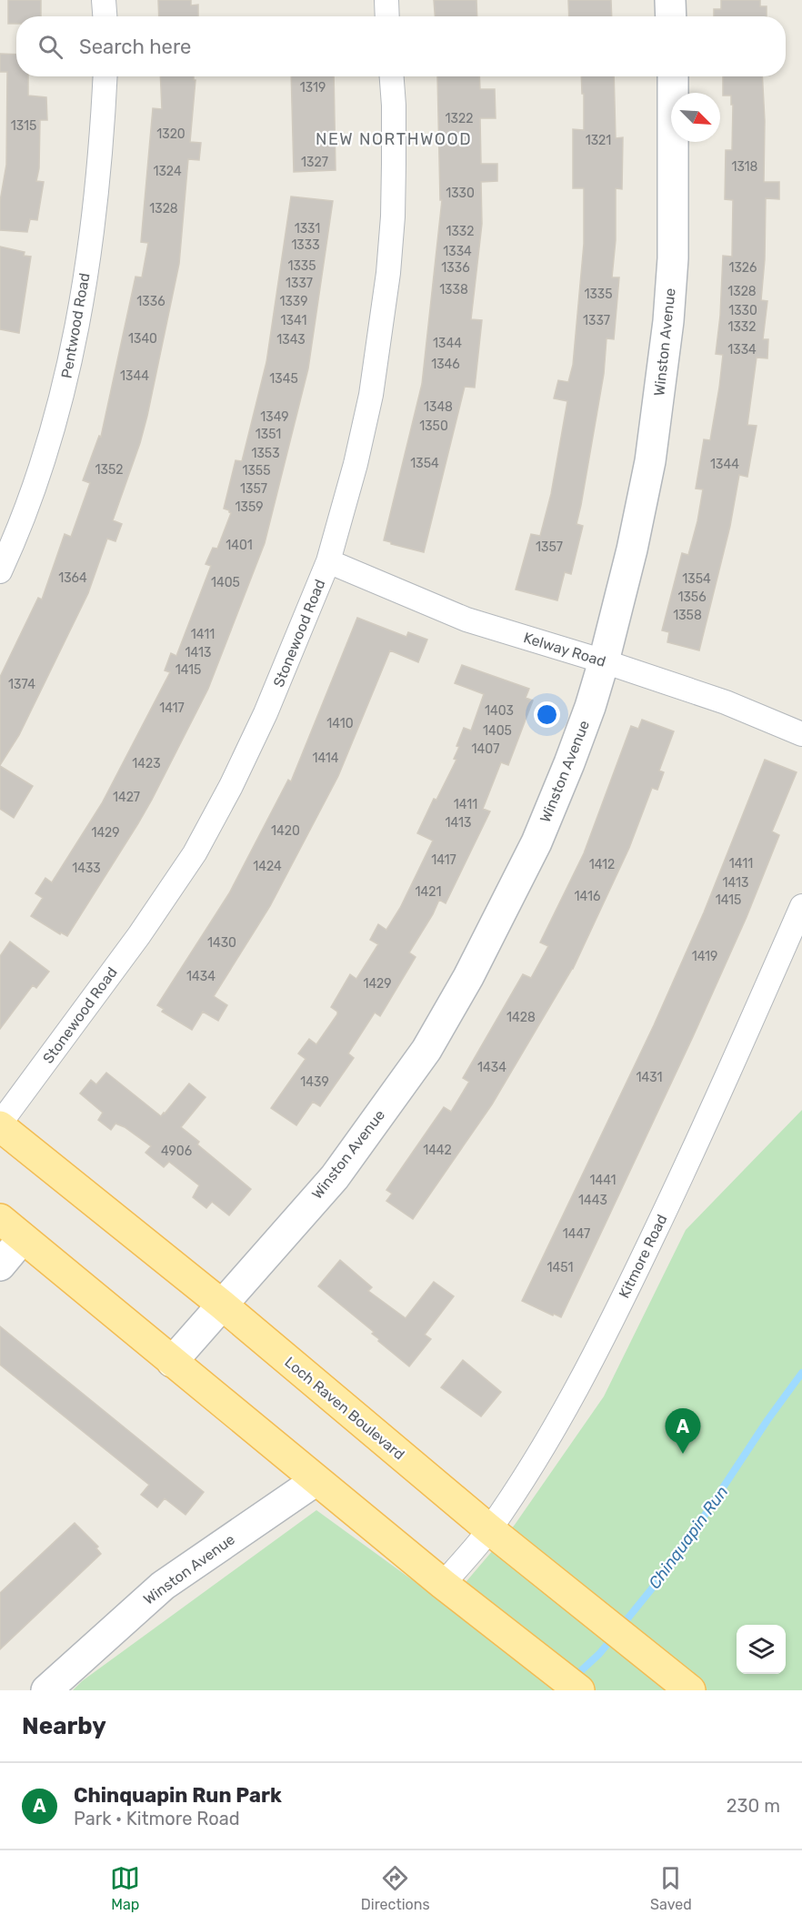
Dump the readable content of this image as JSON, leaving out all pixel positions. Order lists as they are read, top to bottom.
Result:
{
  "streets": {
    "main road": ["Loch Raven Boulevard"],
    "street": [
      "Pentwood Road",
      "Winston Avenue",
      "Stonewood Road",
      "Kelway Road",
      "Kitmore Road"
    ]
  },
  "crossings": [
    ["Winston Avenue", "Kelway Road"],
    ["Winston Avenue", "Loch Raven Boulevard"],
    ["Stonewood Road", "Kelway Road"],
    ["Stonewood Road", "Loch Raven Boulevard"],
    ["Kitmore Road", "Loch Raven Boulevard"]
  ],
  "districts": ["NEW NORTHWOOD"],
  "water": ["Chinquapin Run"],
  "house_numbers": [
    "1319",
    "1322",
    "1315",
    "1320",
    "1321",
    "1327",
    "1318",
    "1324",
    "1330",
    "1328",
    "1331",
    "1332",
    "1333",
    "1334",
    "1335",
    "1336",
    "1326",
    "1337",
    "1338",
    "1328",
    "1335",
    "1336",
    "1339",
    "1330",
    "1341",
    "1337",
    "1332",
    "1340",
    "1343",
    "1344",
    "1334",
    "1346",
    "1344",
    "1345",
    "1348",
    "1349",
    "1350",
    "1351",
    "1353",
    "1354",
    "1344",
    "1352",
    "1355",
    "1357",
    "1359",
    "1401",
    "1357",
    "1364",
    "1354",
    "1405",
    "1356",
    "1358",
    "1411",
    "1413",
    "1415",
    "1374",
    "1417",
    "1403",
    "1410",
    "1405",
    "1407",
    "1414",
    "1423",
    "1427",
    "1411",
    "1413",
    "1420",
    "1429",
    "1417",
    "1411",
    "1412",
    "1424",
    "1433",
    "1413",
    "1421",
    "1416",
    "1415",
    "1430",
    "1419",
    "1434",
    "1429",
    "1428",
    "1434",
    "1431",
    "1439",
    "1442",
    "4906",
    "1441",
    "1443",
    "1447",
    "1451"
  ],
  "north": "bottom right",
  "page": {
    "search": "Search here",
    "pins": "A",
    "heading": "Nearby",
    "list": [
      {
        "mark": "A",
        "name": "Chinquapin Run Park",
        "note": "Park · Kitmore Road",
        "value": "230 m"
      }
    ],
    "nav": ["Map", "Directions", "Saved"]
  }
}
